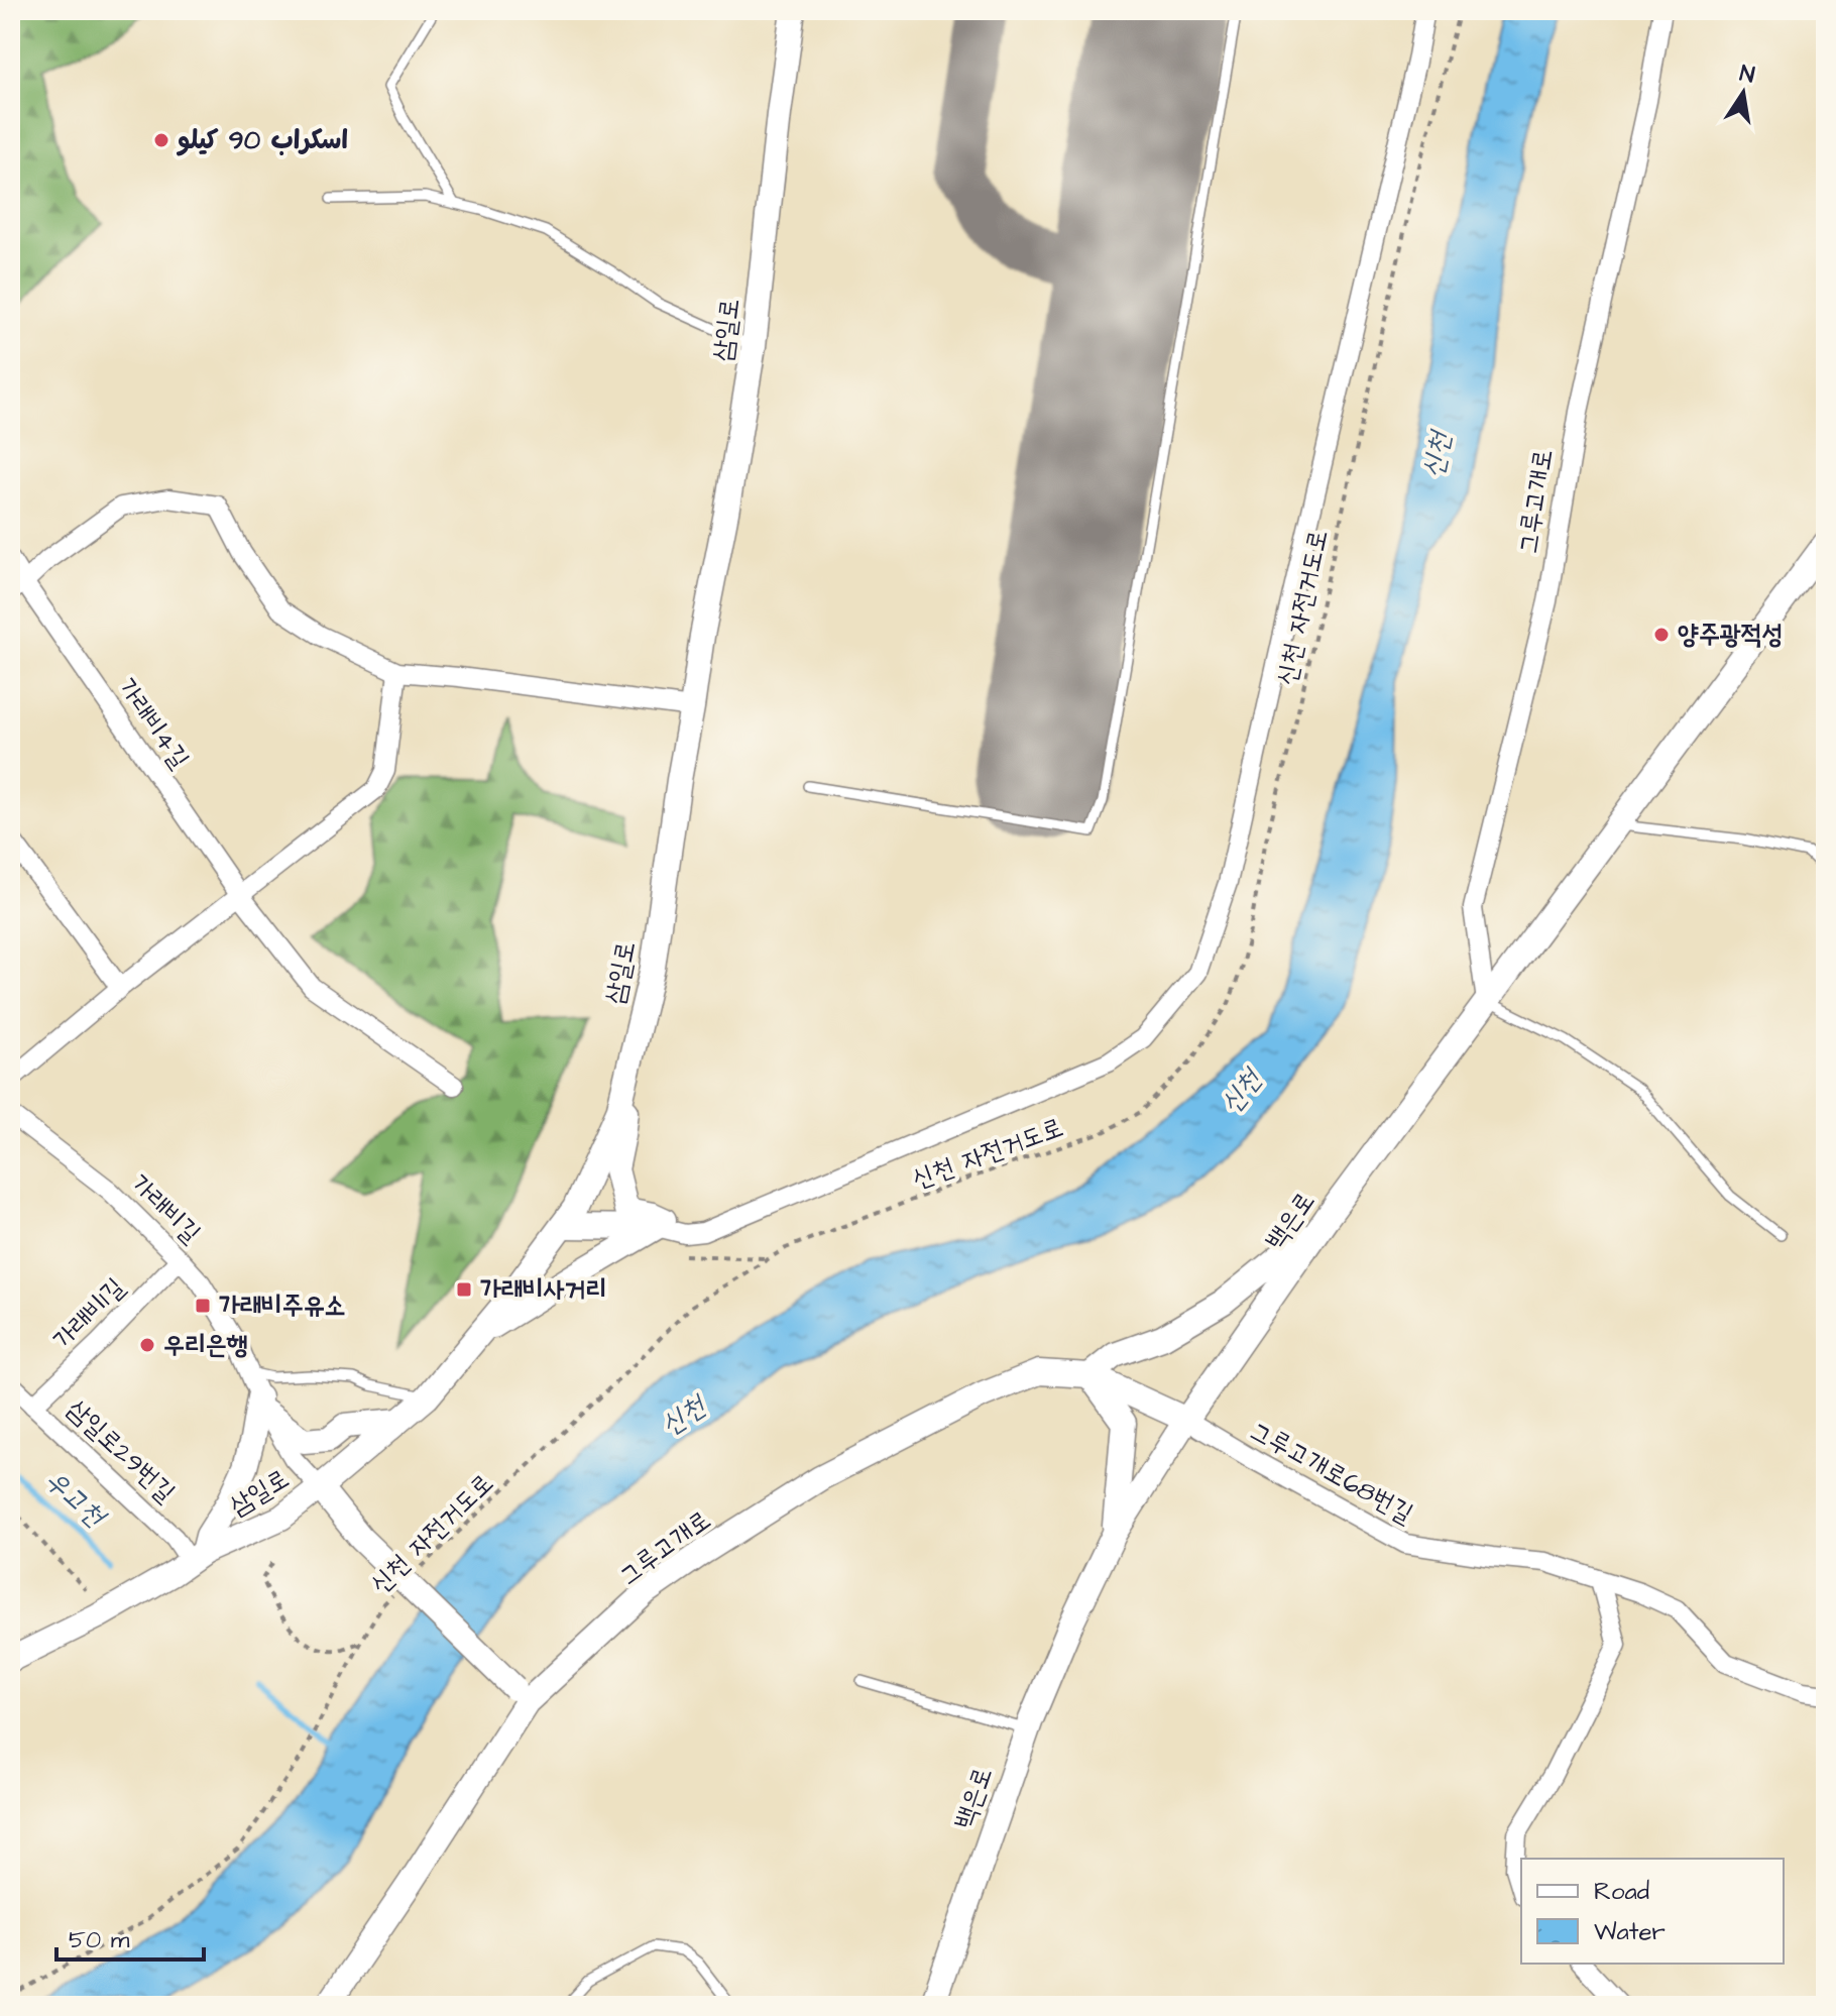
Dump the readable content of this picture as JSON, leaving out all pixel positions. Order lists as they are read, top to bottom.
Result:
{
  "streets": {
    "main road": ["삼일로", "그루고개로", "백은로"],
    "street": [
      "가래비4길",
      "가래비길",
      "가래비1길",
      "삼일로29번길",
      "그루고개로68번길"
    ],
    "path": ["신천 자전거도로"]
  },
  "crossings": [
    ["삼일로", "가래비길"],
    ["삼일로", "삼일로29번길"],
    ["그루고개로", "백은로"],
    ["그루고개로", "그루고개로68번길"],
    ["가래비길", "가래비1길"],
    ["백은로", "그루고개로68번길"],
    ["가래비1길", "삼일로29번길"]
  ],
  "water": ["신천", "우고천"],
  "places": {
    "other": ["اسكراب 90 كيلو", "양주광적성", "우리은행"],
    "transit": ["가래비사거리", "가래비주유소"]
  },
  "legend": ["Road", "Water"],
  "scale_bar": "50 m",
  "north": "top"
}
